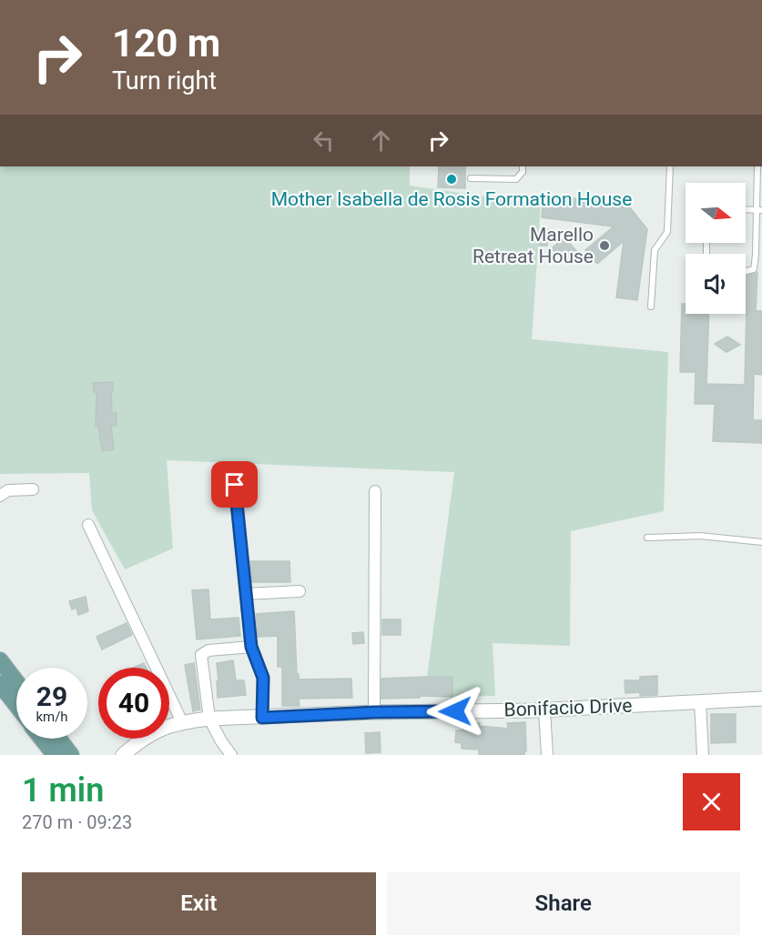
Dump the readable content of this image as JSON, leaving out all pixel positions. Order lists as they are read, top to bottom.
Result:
{
  "streets": {
    "street": ["Bonifacio Drive"]
  },
  "places": ["Mother Isabella de Rosis Formation House", "Marello Retreat House"],
  "north": "right",
  "page": {
    "turn": ["120 m", "Turn right"],
    "speed": "29 km/h",
    "limit": "40",
    "heading": ["1 min", "270 m · 09:23"],
    "buttons": ["Exit", "Share"]
  }
}
